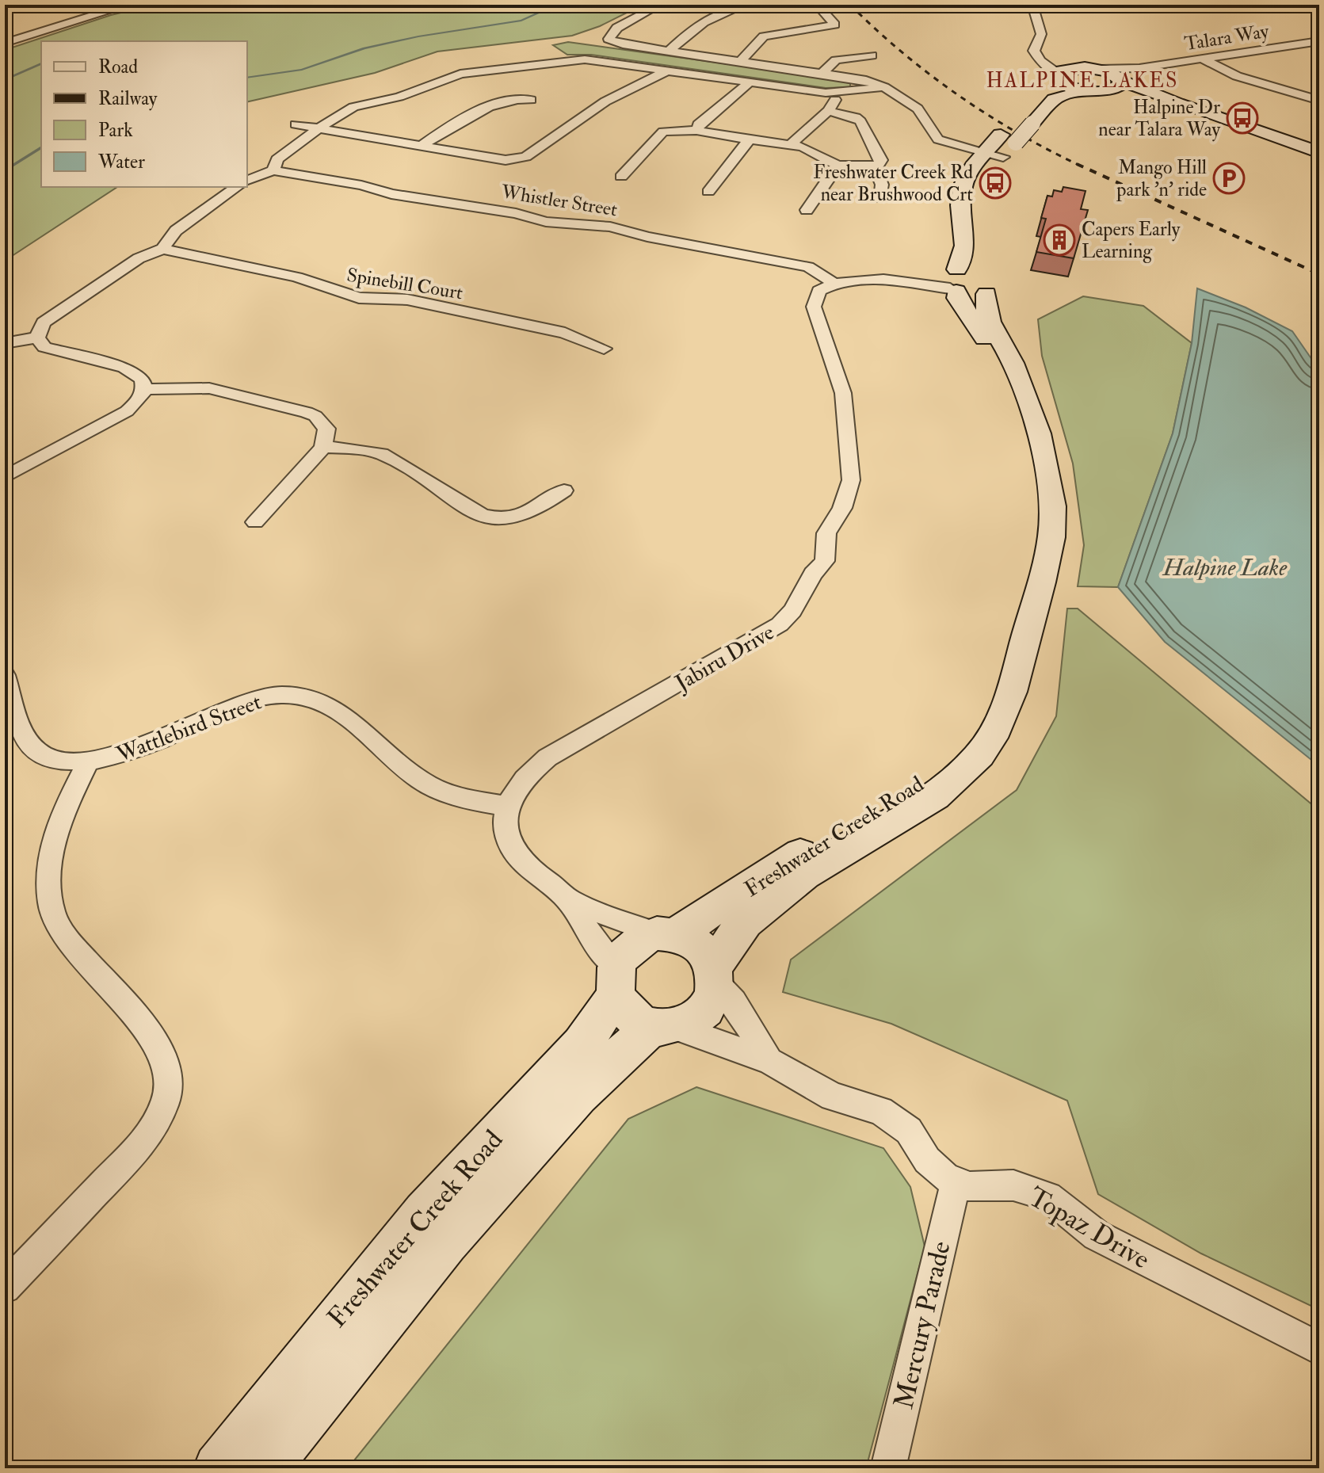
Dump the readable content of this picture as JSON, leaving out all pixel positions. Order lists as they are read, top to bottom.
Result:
{
  "streets": {
    "main road": ["Freshwater Creek Road"],
    "street": [
      "Talara Way",
      "Whistler Street",
      "Spinebill Court",
      "Jabiru Drive",
      "Wattlebird Street",
      "Topaz Drive",
      "Mercury Parade"
    ]
  },
  "crossings": [
    ["Whistler Street", "Jabiru Drive"],
    ["Jabiru Drive", "Wattlebird Street"],
    ["Freshwater Creek Road", "Topaz Drive"],
    ["Topaz Drive", "Mercury Parade"]
  ],
  "districts": ["HALPINE LAKES"],
  "water": ["Halpine Lake"],
  "places": {
    "bus stop": ["Halpine Dr near Talara Way", "Freshwater Creek Rd near Brushwood Crt"],
    "parking": ["Mango Hill park 'n' ride"],
    "building": ["Capers Early Learning"]
  },
  "legend": [
    "Road",
    "Railway",
    "Park",
    "Water"
  ]
}
